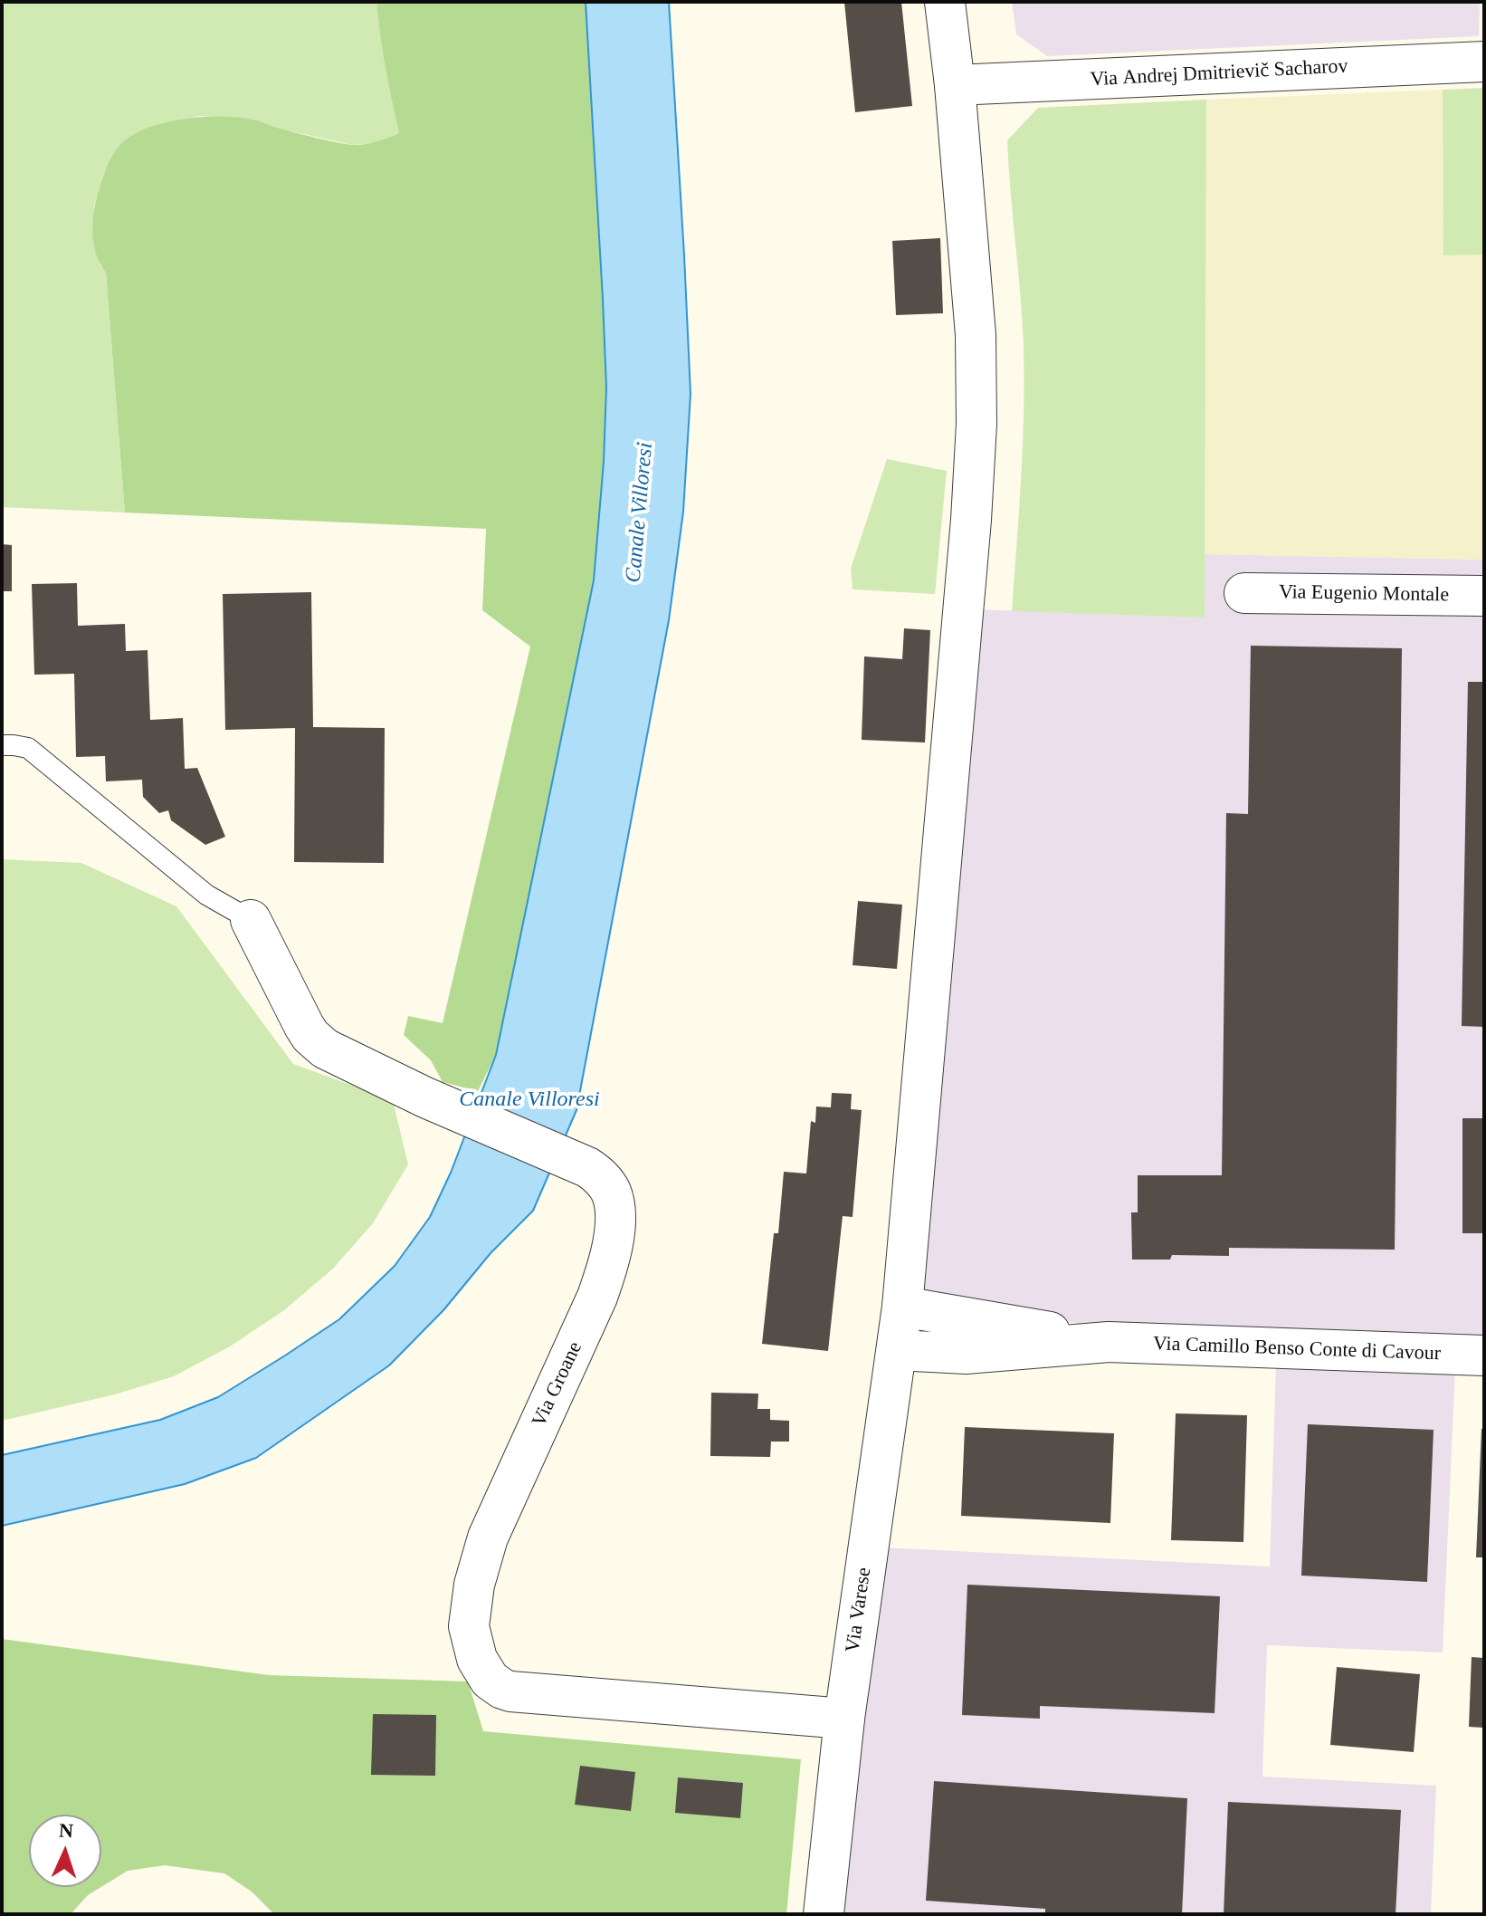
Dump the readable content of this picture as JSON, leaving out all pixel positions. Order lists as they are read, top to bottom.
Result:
{
  "streets": {
    "street": [
      "Via Andrej Dmitrievič Sacharov",
      "Via Eugenio Montale",
      "Via Camillo Benso Conte di Cavour",
      "Via Groane",
      "Via Varese"
    ]
  },
  "crossings": [
    ["Via Andrej Dmitrievič Sacharov", "Via Varese"],
    ["Via Camillo Benso Conte di Cavour", "Via Varese"],
    ["Via Groane", "Via Varese"]
  ],
  "water": ["Canale Villoresi"],
  "north": "top"
}
